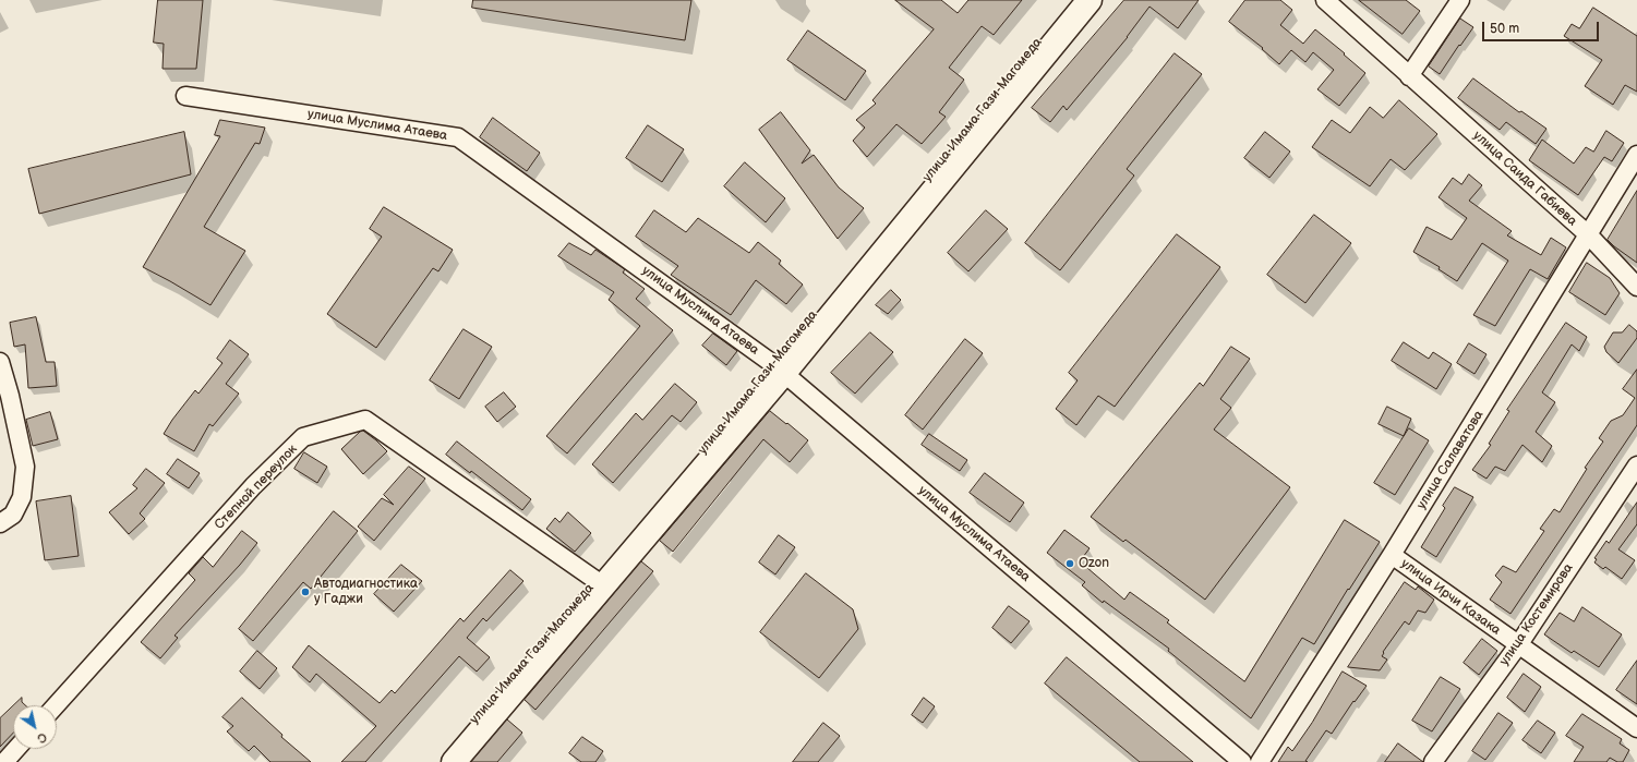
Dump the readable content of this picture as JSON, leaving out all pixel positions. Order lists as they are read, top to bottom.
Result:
{
  "streets": {
    "main road": ["улица Имама Гази-Магомеда"],
    "street": [
      "улица Муслима Атаева",
      "улица Саида Габиева",
      "улица Салаватова",
      "Степной переулок",
      "улица Ирчи Казака",
      "улица Костемирова"
    ]
  },
  "crossings": [
    ["улица Имама Гази-Магомеда", "улица Муслима Атаева"],
    ["улица Имама Гази-Магомеда", "Степной переулок"],
    ["улица Саида Габиева", "улица Салаватова"],
    ["улица Салаватова", "улица Ирчи Казака"],
    ["улица Ирчи Казака", "улица Костемирова"]
  ],
  "places": ["Ozon", "Автодиагностика у Гаджи"],
  "scale_bar": "50 m",
  "north": "bottom right"
}
